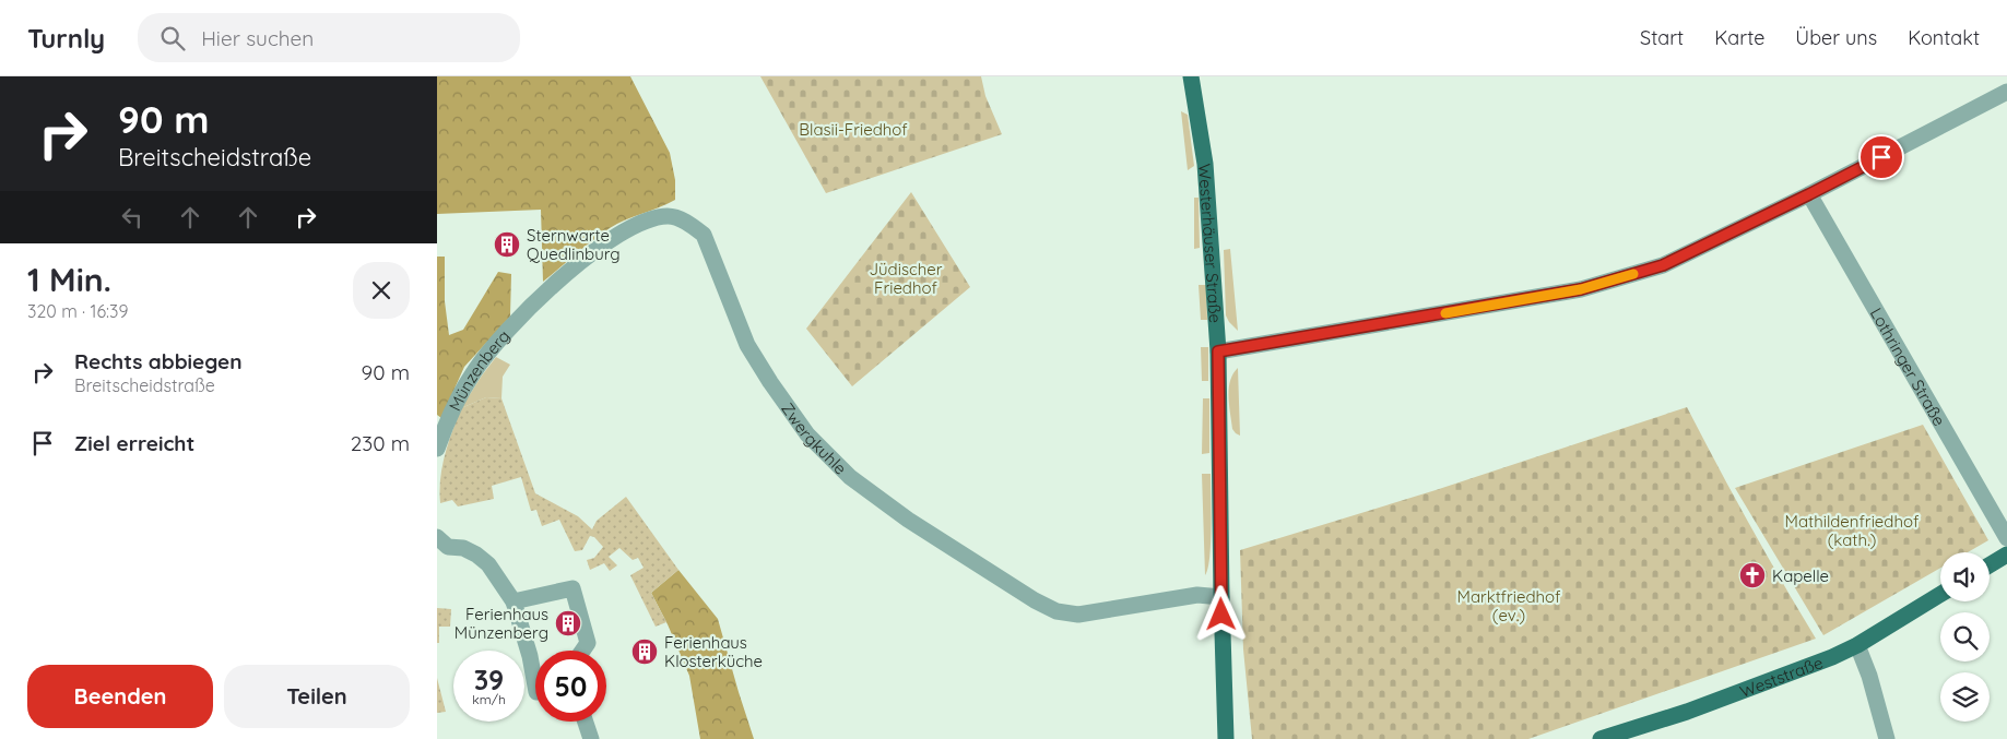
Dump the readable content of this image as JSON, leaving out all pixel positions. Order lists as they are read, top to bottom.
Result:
{
  "streets": {
    "main road": ["Westerhäuser Straße", "Weststraße"],
    "street": ["Lothringer Straße", "Münzenberg", "Zwergkuhle"]
  },
  "crossings": [
    ["Westerhäuser Straße", "Zwergkuhle"],
    ["Münzenberg", "Zwergkuhle"]
  ],
  "parks": [
    "Blasii-Friedhof",
    "Jüdischer Friedhof",
    "Mathildenfriedhof (kath.)",
    "Marktfriedhof (ev.)"
  ],
  "places": {
    "building": ["Sternwarte Quedlinburg", "Ferienhaus Münzenberg", "Ferienhaus Klosterküche"],
    "church": ["Kapelle"]
  },
  "page": {
    "header": "Turnly",
    "search": "Hier suchen",
    "nav": [
      "Start",
      "Karte",
      "Über uns",
      "Kontakt"
    ],
    "turn": ["90 m", "Breitscheidstraße"],
    "heading": ["1 Min.", "320 m · 16:39"],
    "list": [
      {
        "name": "Rechts abbiegen",
        "note": "Breitscheidstraße",
        "value": "90 m"
      },
      {
        "name": "Ziel erreicht",
        "value": "230 m"
      }
    ],
    "speed": "39 km/h",
    "limit": "50",
    "buttons": ["Beenden", "Teilen"]
  }
}
